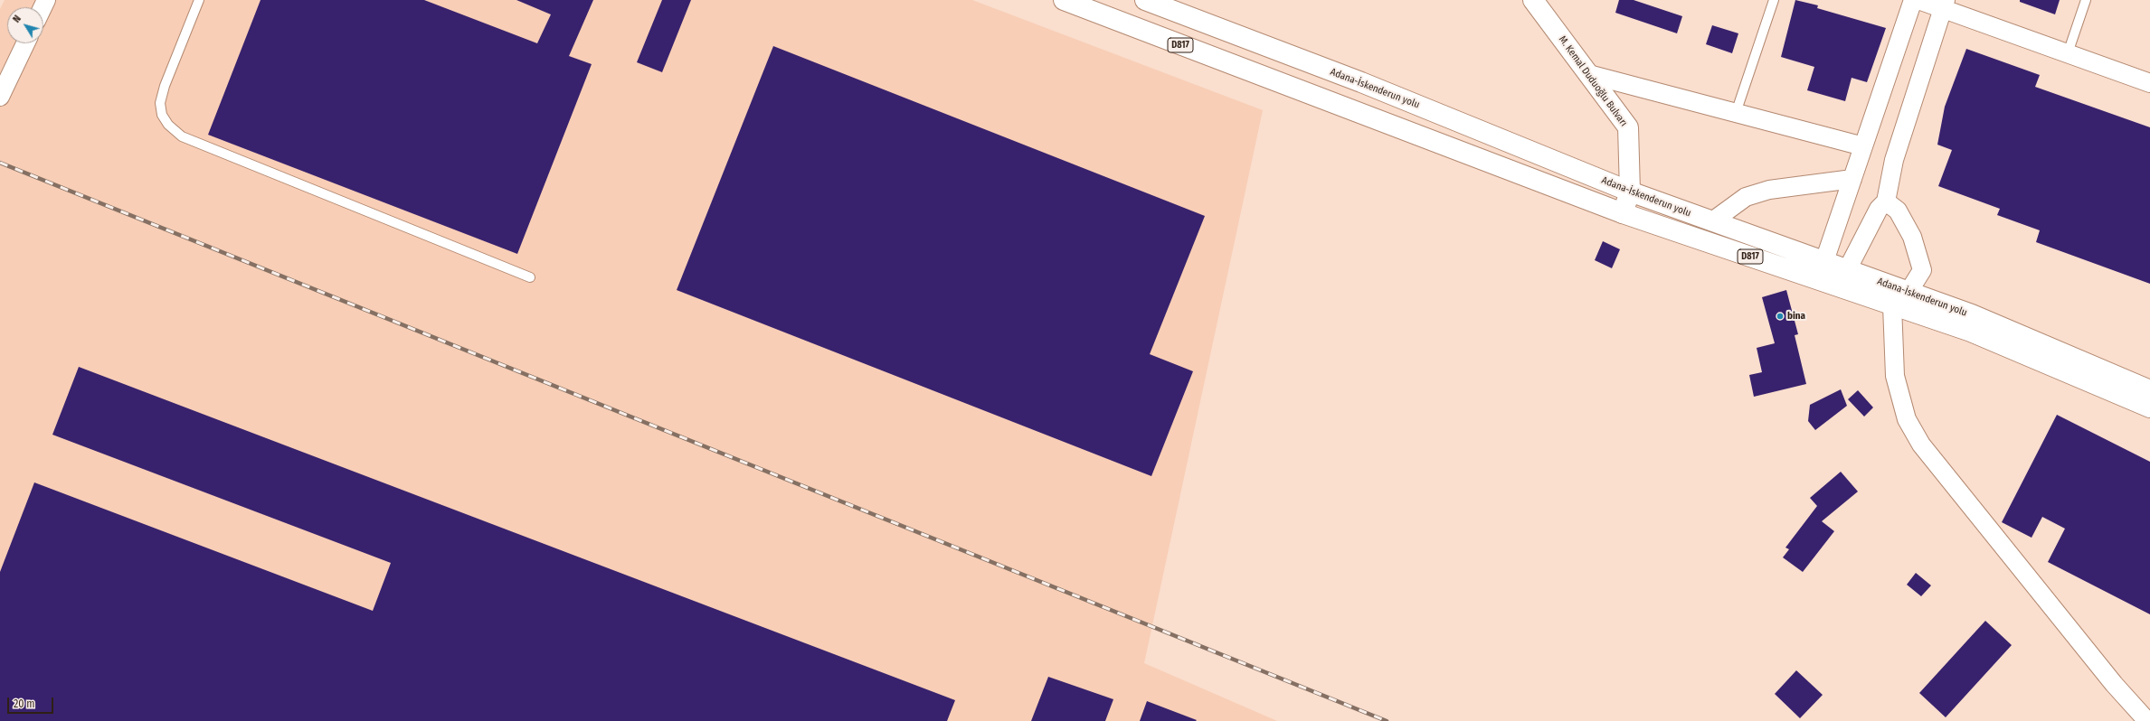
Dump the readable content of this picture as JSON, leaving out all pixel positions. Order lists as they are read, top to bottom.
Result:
{
  "streets": {
    "main road": ["D817", "M. Kemal Duduoğlu Bulvarı", "Adana-İskenderun yolu"]
  },
  "crossings": [
    ["D817", "M. Kemal Duduoğlu Bulvarı"],
    ["M. Kemal Duduoğlu Bulvarı", "Adana-İskenderun yolu"]
  ],
  "places": ["bina"],
  "scale_bar": "20 m",
  "north": "top left"
}
